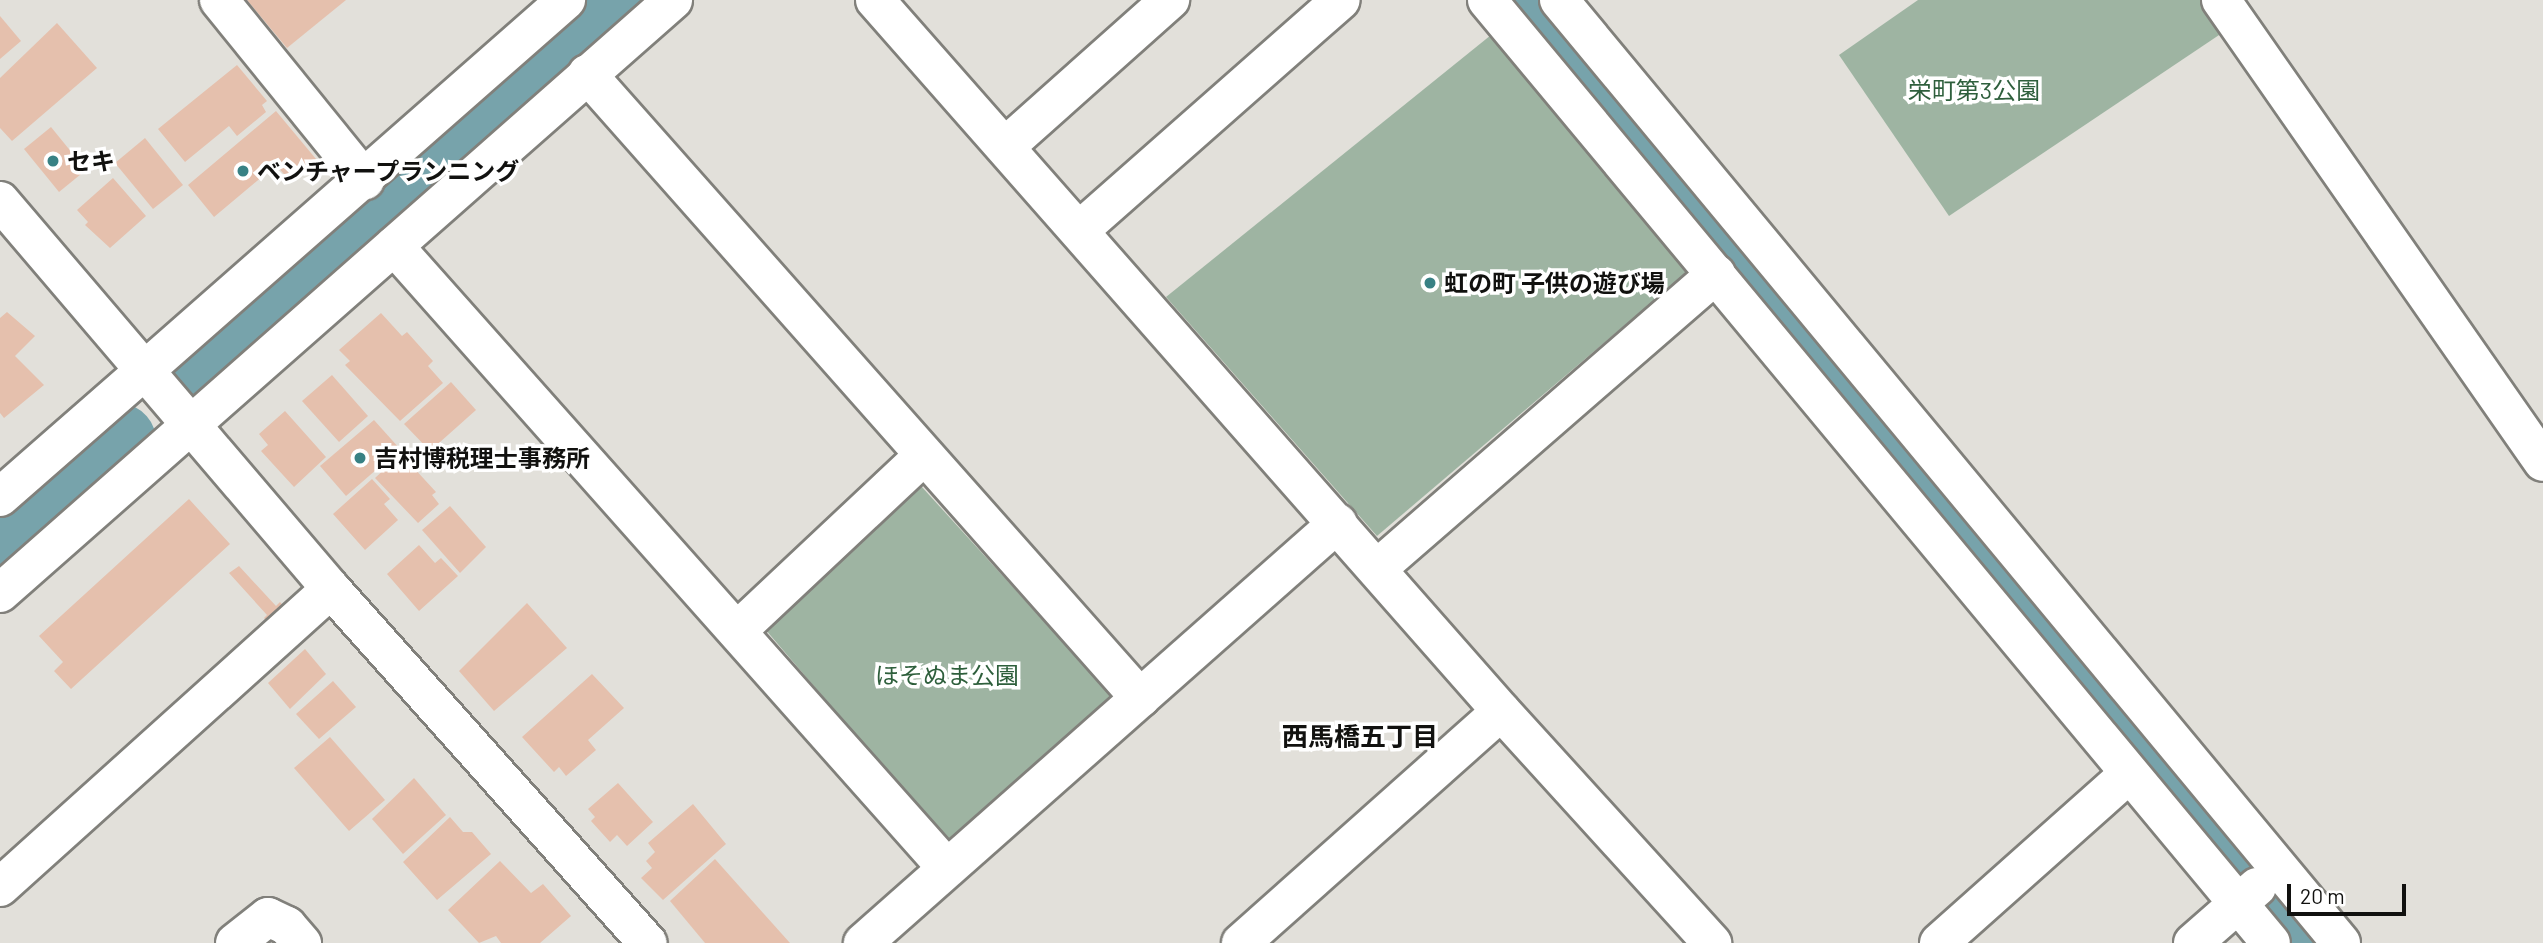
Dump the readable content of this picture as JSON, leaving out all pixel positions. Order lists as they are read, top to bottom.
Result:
{
  "districts": ["西馬橋五丁目"],
  "parks": ["栄町第3公園", "ほそぬま公園"],
  "places": [
    "セキ",
    "ベンチャープランニング",
    "虹の町 子供の遊び場",
    "吉村博税理士事務所"
  ],
  "scale_bar": "20 m"
}
